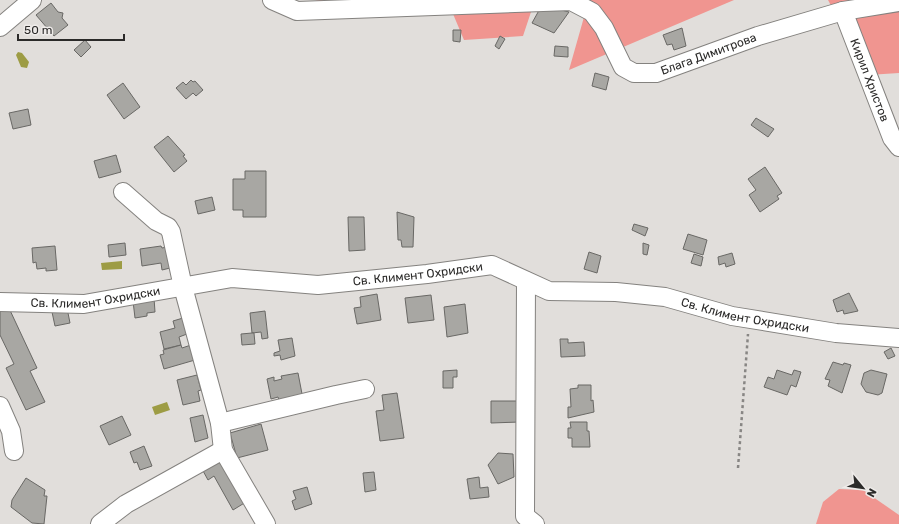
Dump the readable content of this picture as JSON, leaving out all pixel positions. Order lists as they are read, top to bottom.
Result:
{
  "streets": {
    "street": ["Блага Димитрова", "Кирил Христов", "Св. Климент Охридски"]
  },
  "crossings": [
    ["Блага Димитрова", "Кирил Христов"]
  ],
  "scale_bar": "50 m",
  "north": "bottom right"
}
